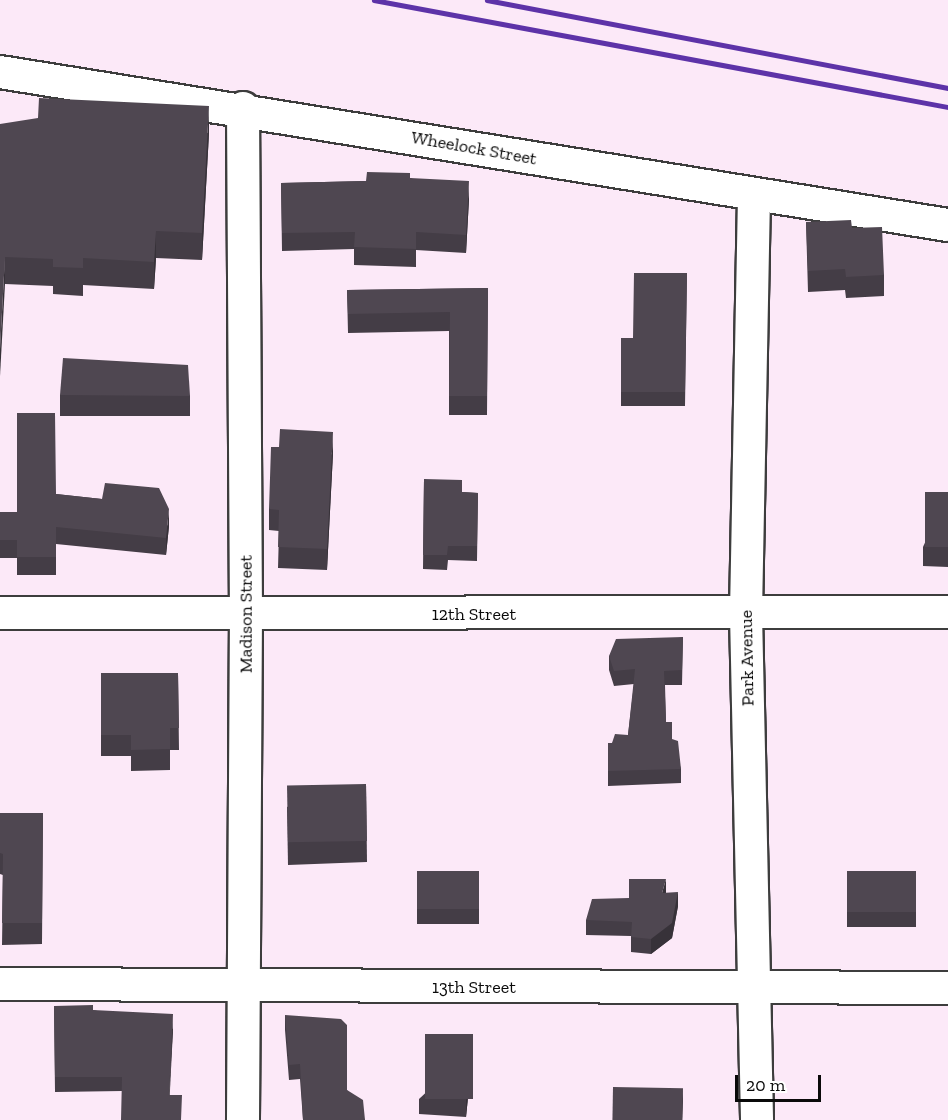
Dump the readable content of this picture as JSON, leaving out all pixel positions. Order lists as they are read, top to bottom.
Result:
{
  "streets": {
    "street": [
      "Wheelock Street",
      "Madison Street",
      "12th Street",
      "Park Avenue",
      "13th Street"
    ]
  },
  "crossings": [
    ["Wheelock Street", "Madison Street"],
    ["Wheelock Street", "Park Avenue"],
    ["Madison Street", "12th Street"],
    ["Madison Street", "13th Street"],
    ["12th Street", "Park Avenue"],
    ["Park Avenue", "13th Street"]
  ],
  "scale_bar": "20 m"
}
